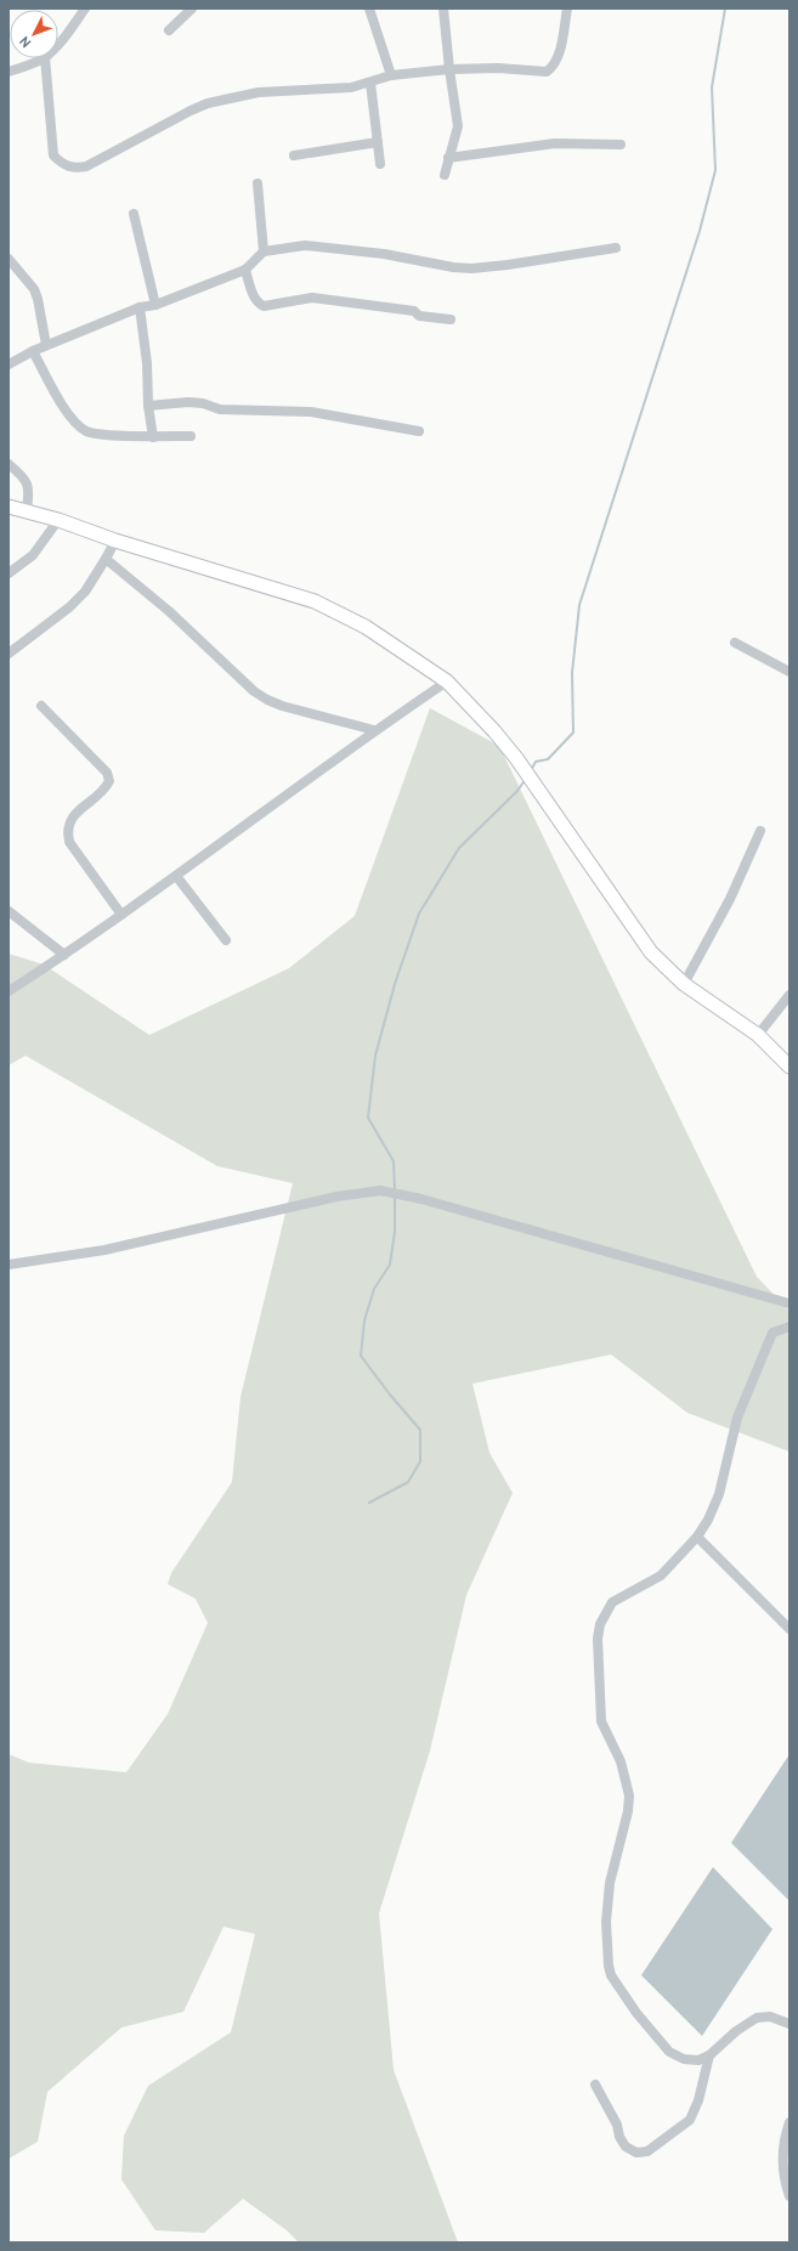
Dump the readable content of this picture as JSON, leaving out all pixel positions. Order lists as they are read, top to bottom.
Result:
{
  "north": "bottom left"
}
